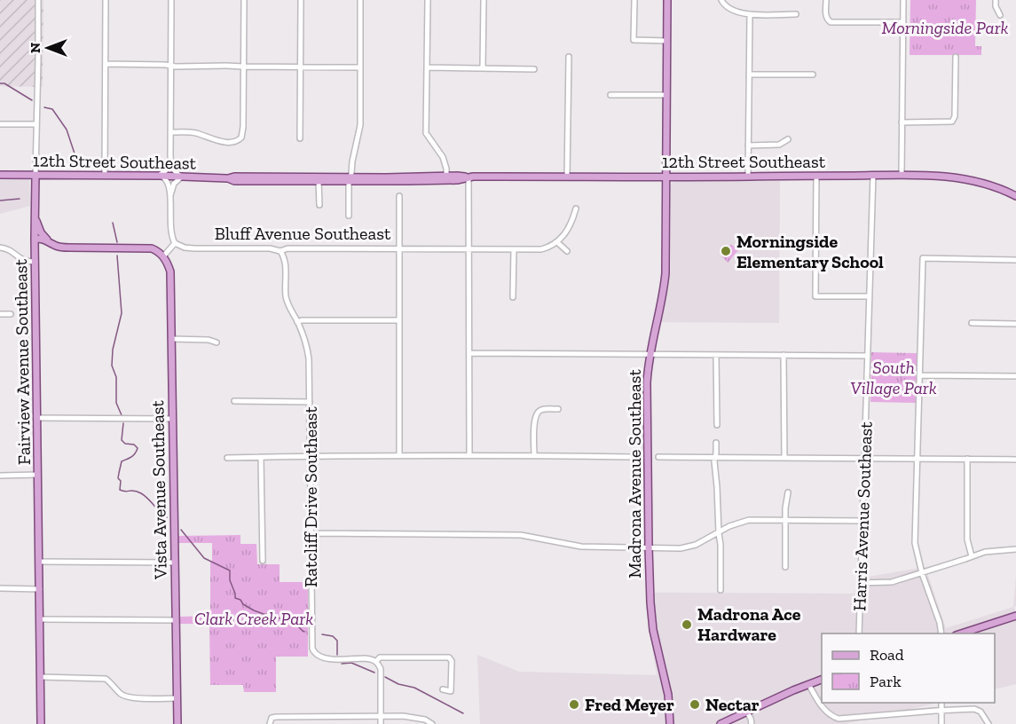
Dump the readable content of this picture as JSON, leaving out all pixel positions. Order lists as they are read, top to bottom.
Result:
{
  "streets": {
    "main road": [
      "12th Street Southeast",
      "Fairview Avenue Southeast",
      "Madrona Avenue Southeast",
      "Vista Avenue Southeast"
    ],
    "street": ["Bluff Avenue Southeast", "Ratcliff Drive Southeast", "Harris Avenue Southeast"]
  },
  "crossings": [
    ["12th Street Southeast", "Fairview Avenue Southeast"],
    ["12th Street Southeast", "Madrona Avenue Southeast"],
    ["12th Street Southeast", "Harris Avenue Southeast"],
    ["Bluff Avenue Southeast", "Ratcliff Drive Southeast"]
  ],
  "parks": ["Morningside Park", "South Village Park", "Clark Creek Park"],
  "places": [
    "Morningside Elementary School",
    "Madrona Ace Hardware",
    "Fred Meyer",
    "Nectar"
  ],
  "legend": ["Road", "Park"],
  "north": "left"
}
